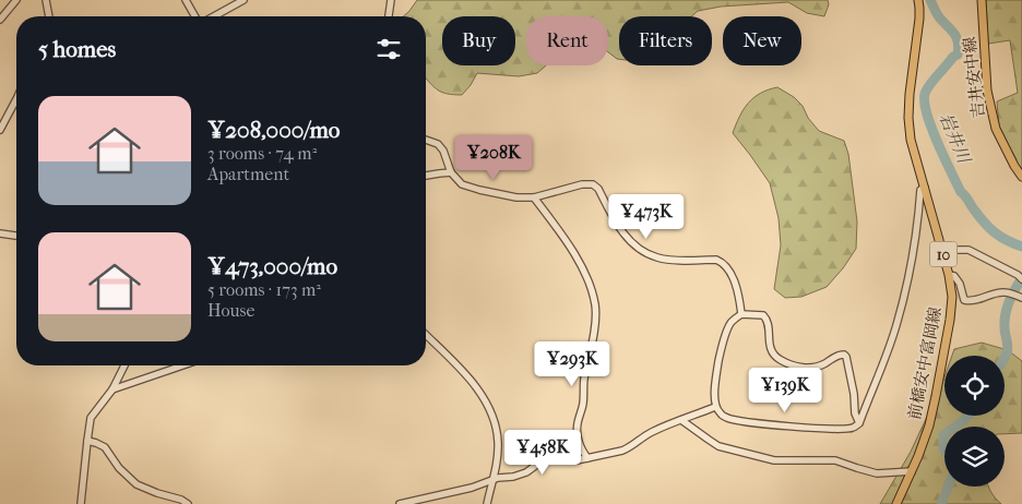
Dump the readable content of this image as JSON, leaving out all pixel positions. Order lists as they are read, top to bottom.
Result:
{
  "streets": {
    "main road": ["吉井安中線", "10", "前橋安中富岡線"]
  },
  "water": ["岩井川"],
  "page": {
    "chip": [
      "Buy",
      "Rent",
      "Filters",
      "New"
    ],
    "heading": "5 homes",
    "list": [
      {
        "name": "¥208,000/mo",
        "note": "3 rooms · 74 m² · Apartment"
      },
      {
        "name": "¥473,000/mo",
        "note": "5 rooms · 173 m² · House"
      }
    ],
    "price": [
      "¥208K",
      "¥473K",
      "¥293K",
      "¥139K",
      "¥458K"
    ]
  }
}
